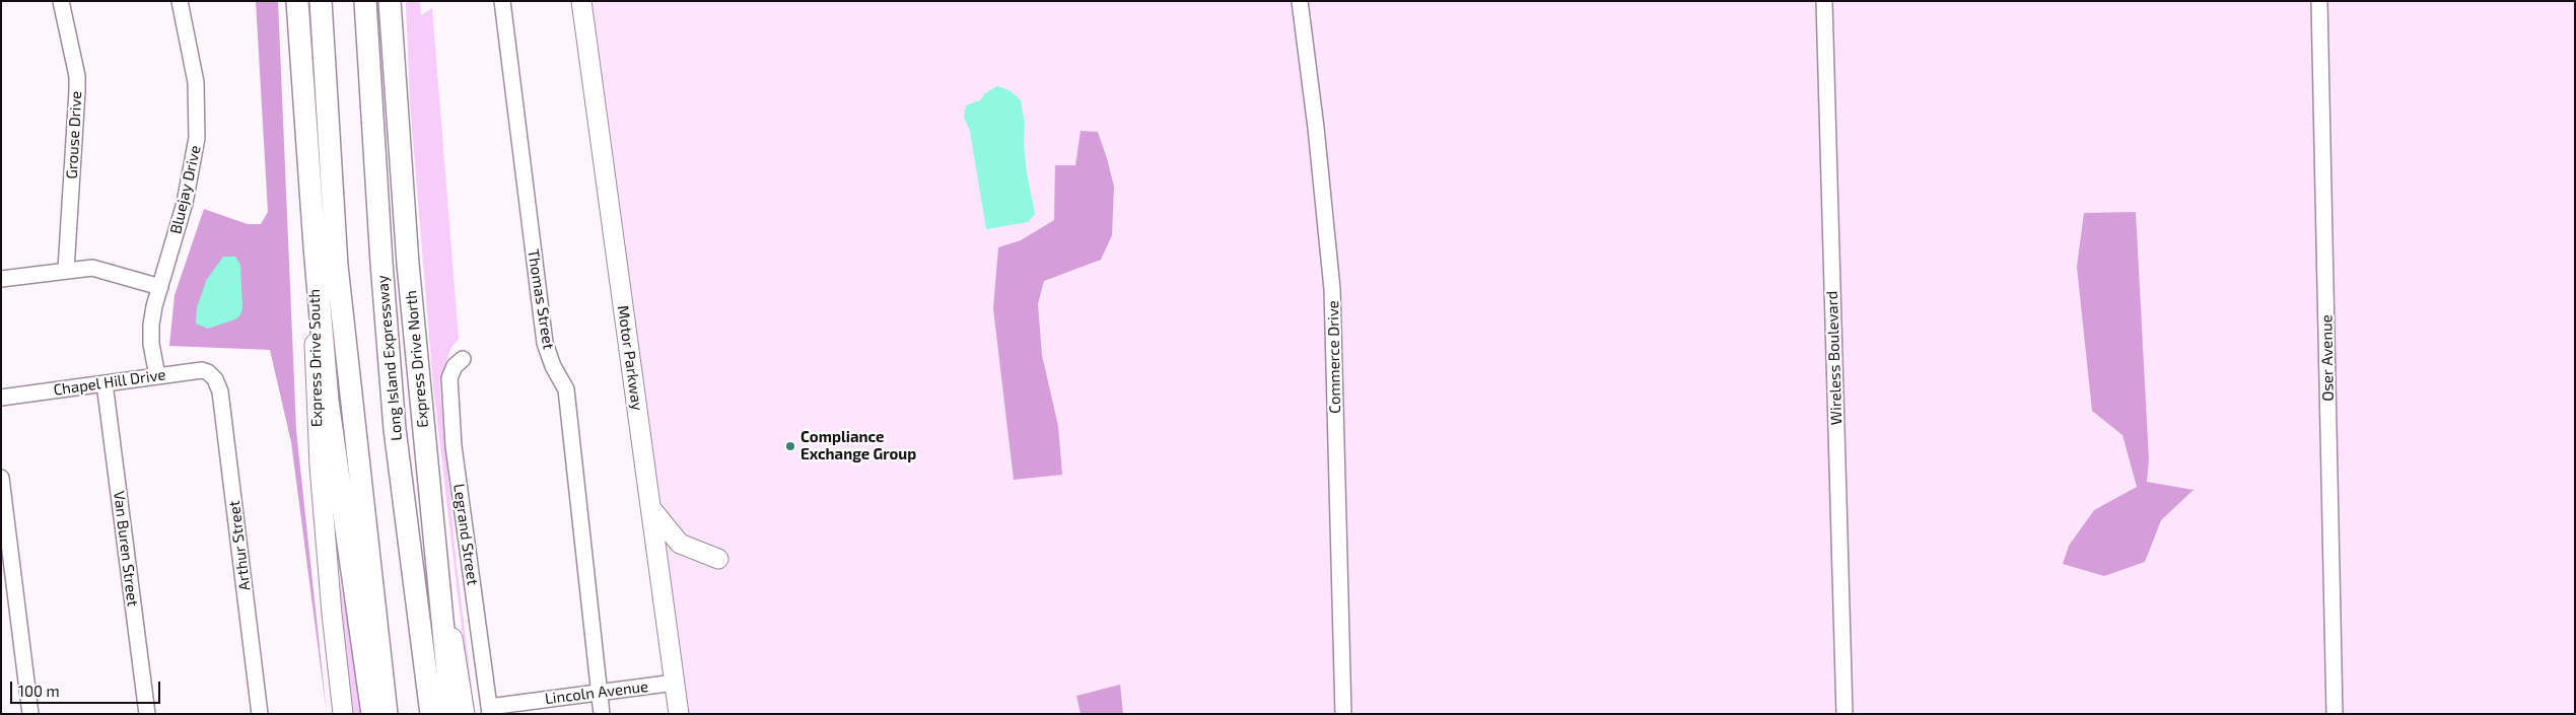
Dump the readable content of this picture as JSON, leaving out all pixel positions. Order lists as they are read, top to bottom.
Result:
{
  "streets": {
    "highway": ["Express Drive South", "Long Island Expressway", "Express Drive North"],
    "main road": ["Motor Parkway"],
    "street": [
      "Grouse Drive",
      "Bluejay Drive",
      "Thomas Street",
      "Commerce Drive",
      "Wireless Boulevard",
      "Oser Avenue",
      "Chapel Hill Drive",
      "Legrand Street",
      "Arthur Street",
      "Van Buren Street",
      "Lincoln Avenue"
    ]
  },
  "crossings": [
    ["Bluejay Drive", "Chapel Hill Drive"],
    ["Thomas Street", "Lincoln Avenue"],
    ["Motor Parkway", "Lincoln Avenue"],
    ["Chapel Hill Drive", "Arthur Street"],
    ["Chapel Hill Drive", "Van Buren Street"],
    ["Legrand Street", "Lincoln Avenue"]
  ],
  "places": ["Compliance Exchange Group"],
  "scale_bar": "100 m"
}
